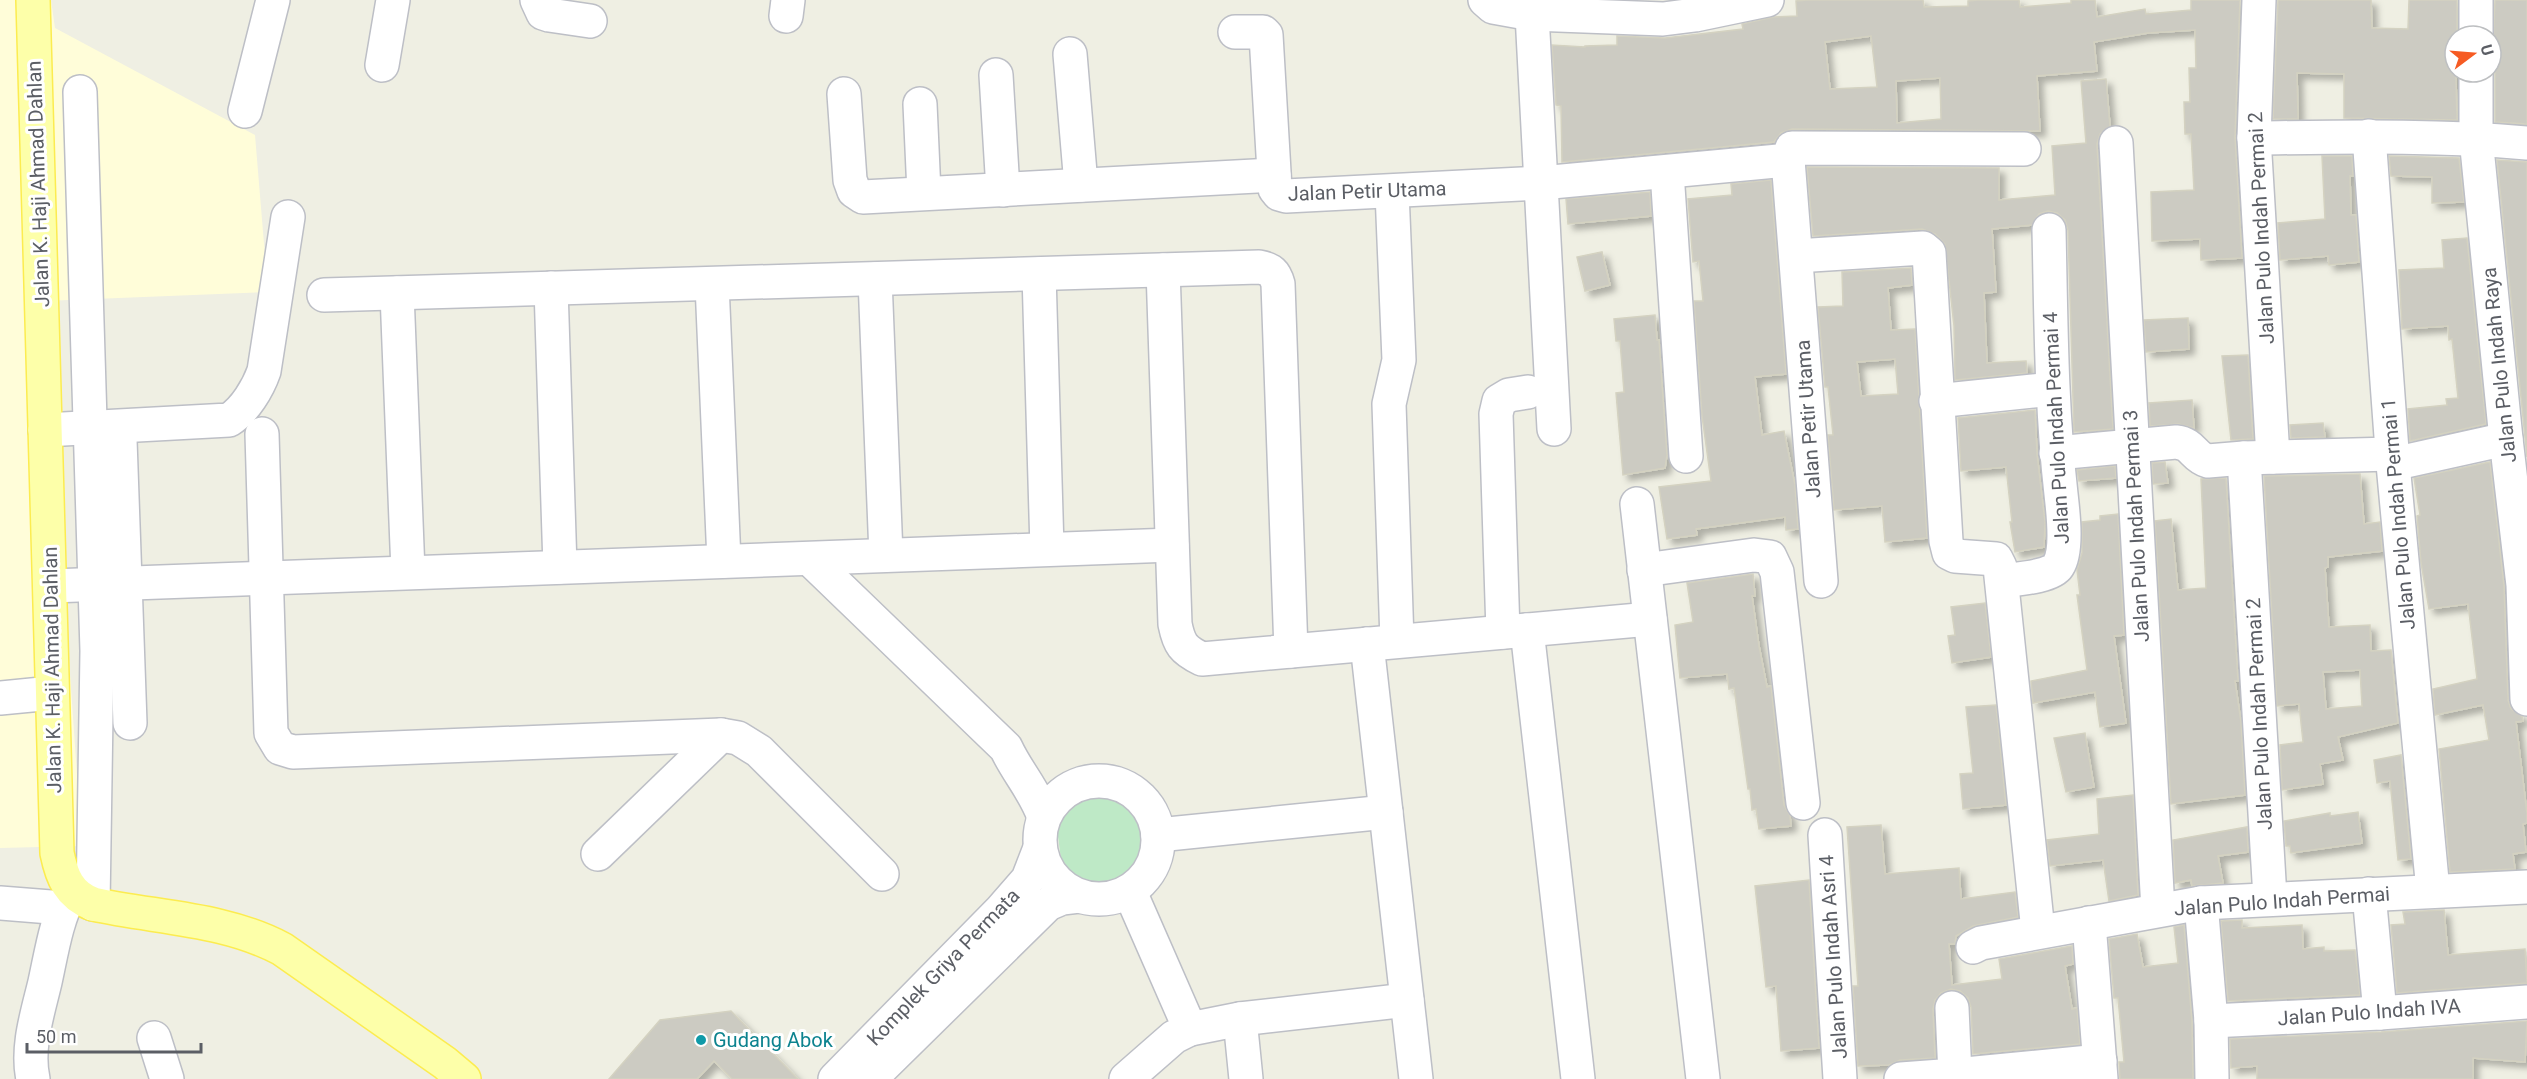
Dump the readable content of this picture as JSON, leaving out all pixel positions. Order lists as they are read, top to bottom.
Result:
{
  "streets": {
    "main road": ["Jalan K. Haji Ahmad Dahlan"],
    "street": [
      "Jalan Petir Utama",
      "Jalan Pulo Indah Permai 2",
      "Jalan Pulo Indah Raya",
      "Jalan Pulo Indah Permai 4",
      "Jalan Pulo Indah Permai 1",
      "Jalan Pulo Indah Permai 3",
      "Jalan Pulo Indah Permai",
      "Jalan Pulo Indah Asri 4",
      "Komplek Griya Permata",
      "Jalan Pulo Indah IVA"
    ]
  },
  "crossings": [
    ["Jalan Pulo Indah Permai 2", "Jalan Pulo Indah Permai"],
    ["Jalan Pulo Indah Permai 1", "Jalan Pulo Indah Permai"],
    ["Jalan Pulo Indah Permai 3", "Jalan Pulo Indah Permai"]
  ],
  "places": ["Gudang Abok"],
  "scale_bar": "50 m",
  "north": "right"
}
